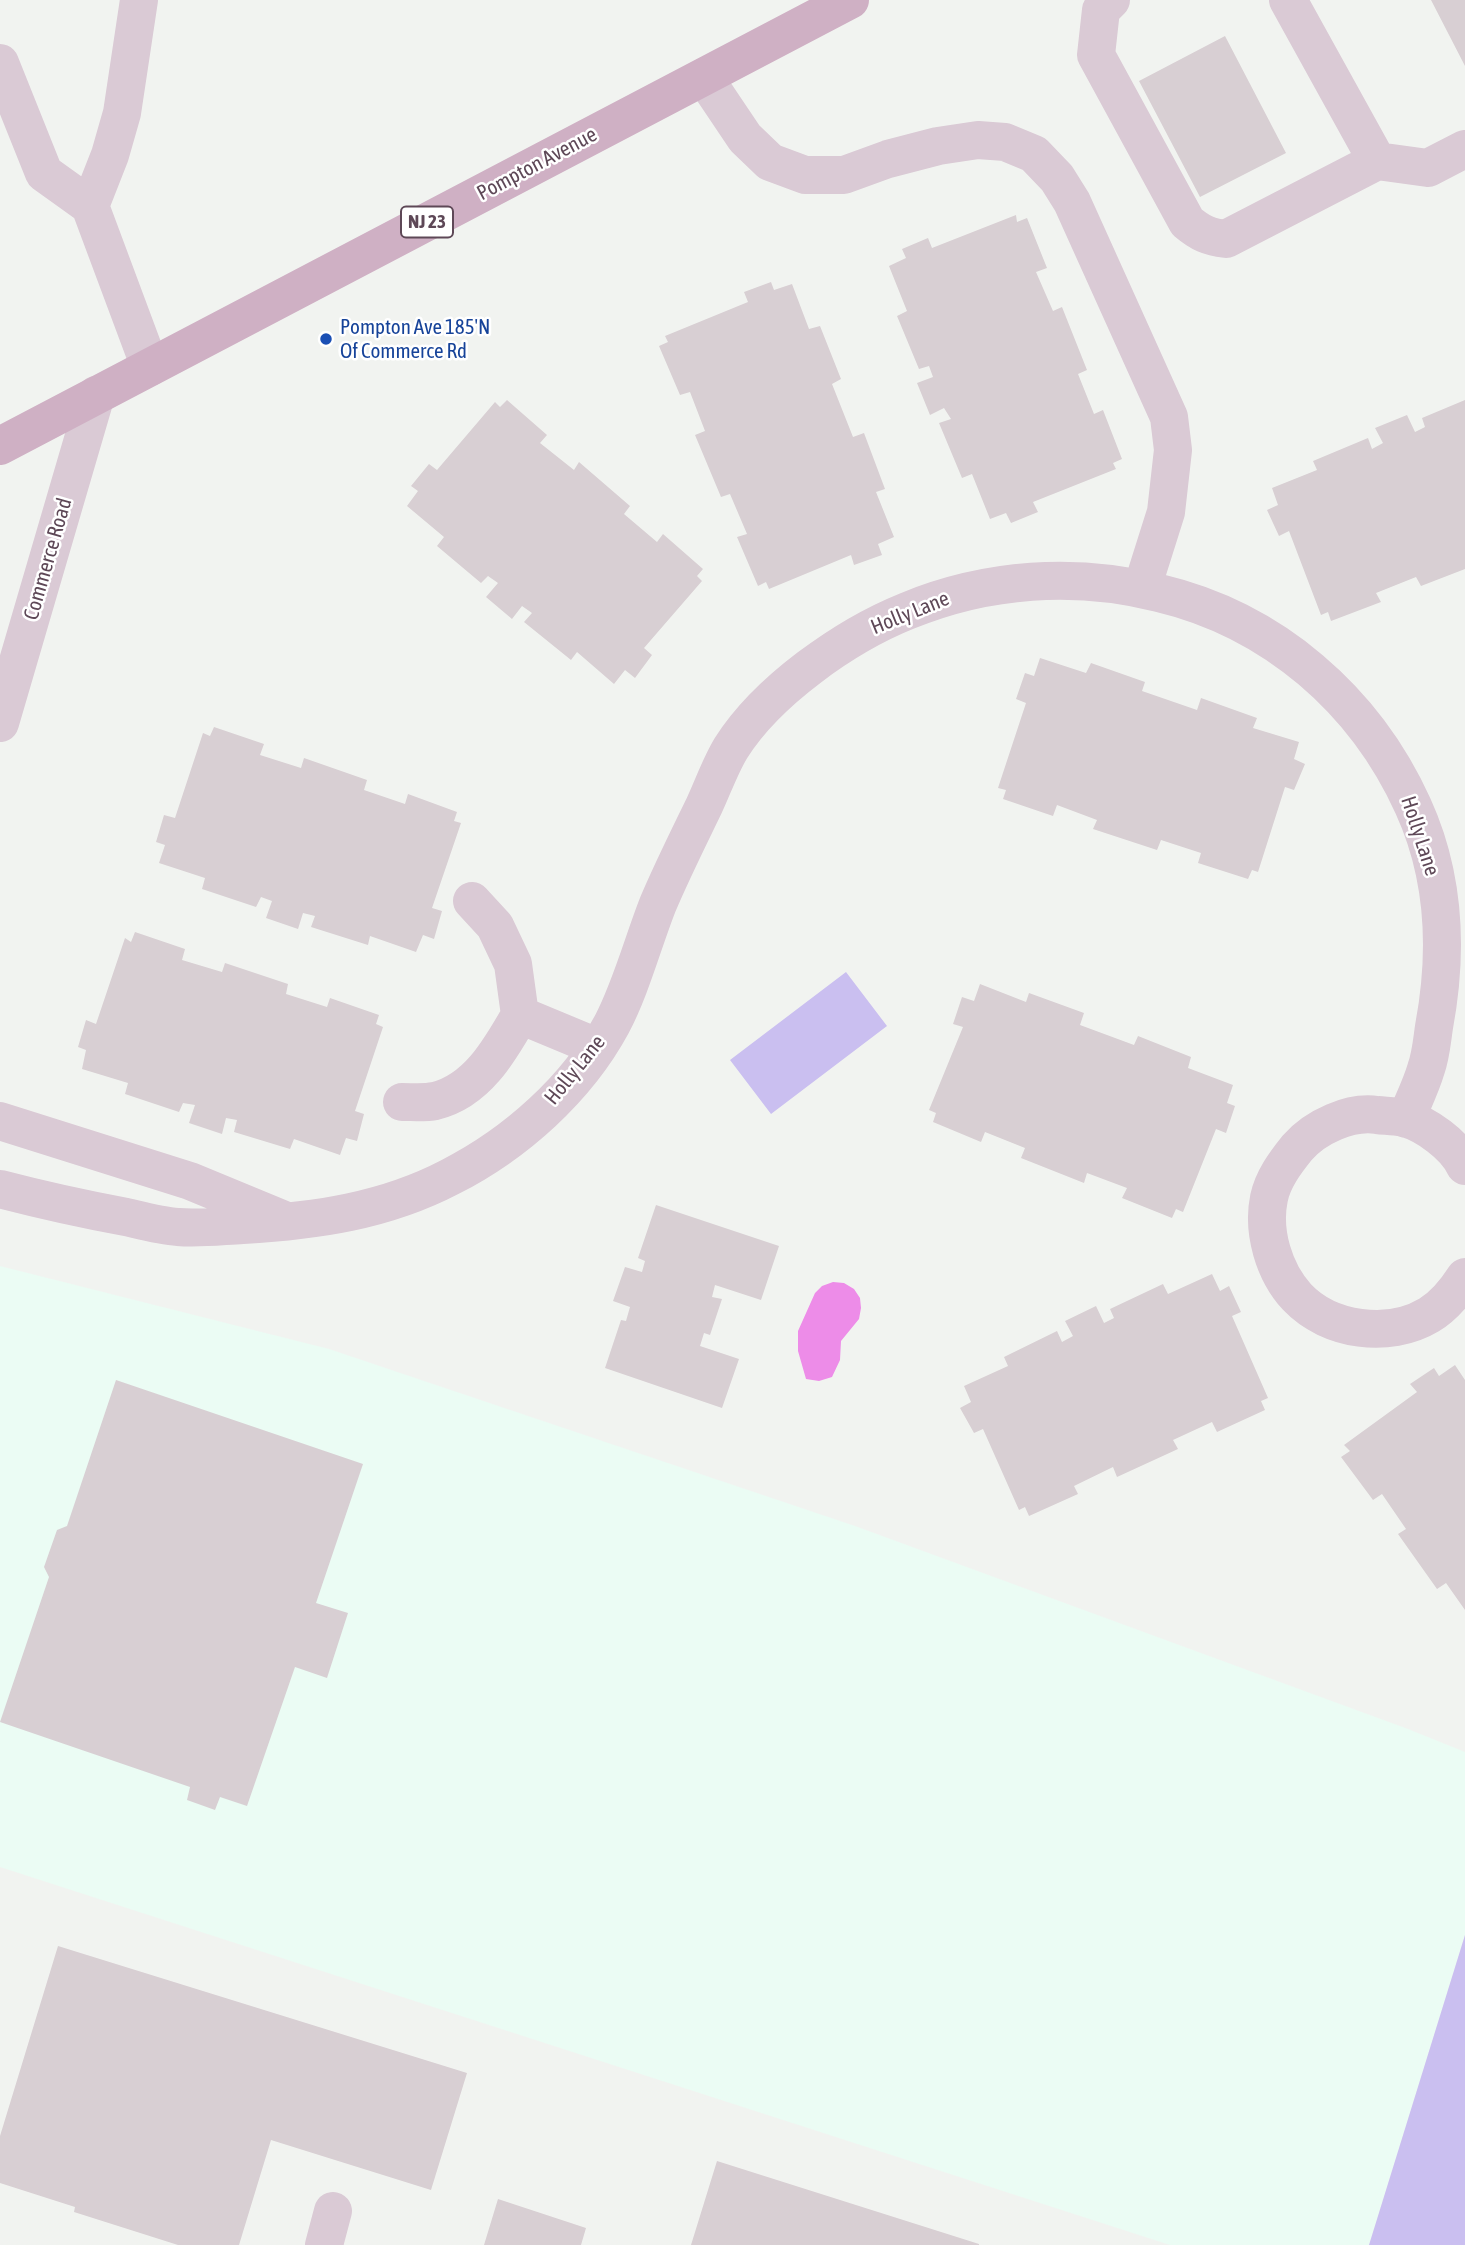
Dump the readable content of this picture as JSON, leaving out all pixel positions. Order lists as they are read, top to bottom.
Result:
{
  "streets": {
    "main road": ["Pompton Avenue", "NJ 23"],
    "street": ["Commerce Road", "Holly Lane"]
  },
  "crossings": [
    ["Pompton Avenue", "Commerce Road"]
  ],
  "places": ["Pompton Ave 185'N Of Commerce Rd"]
}
